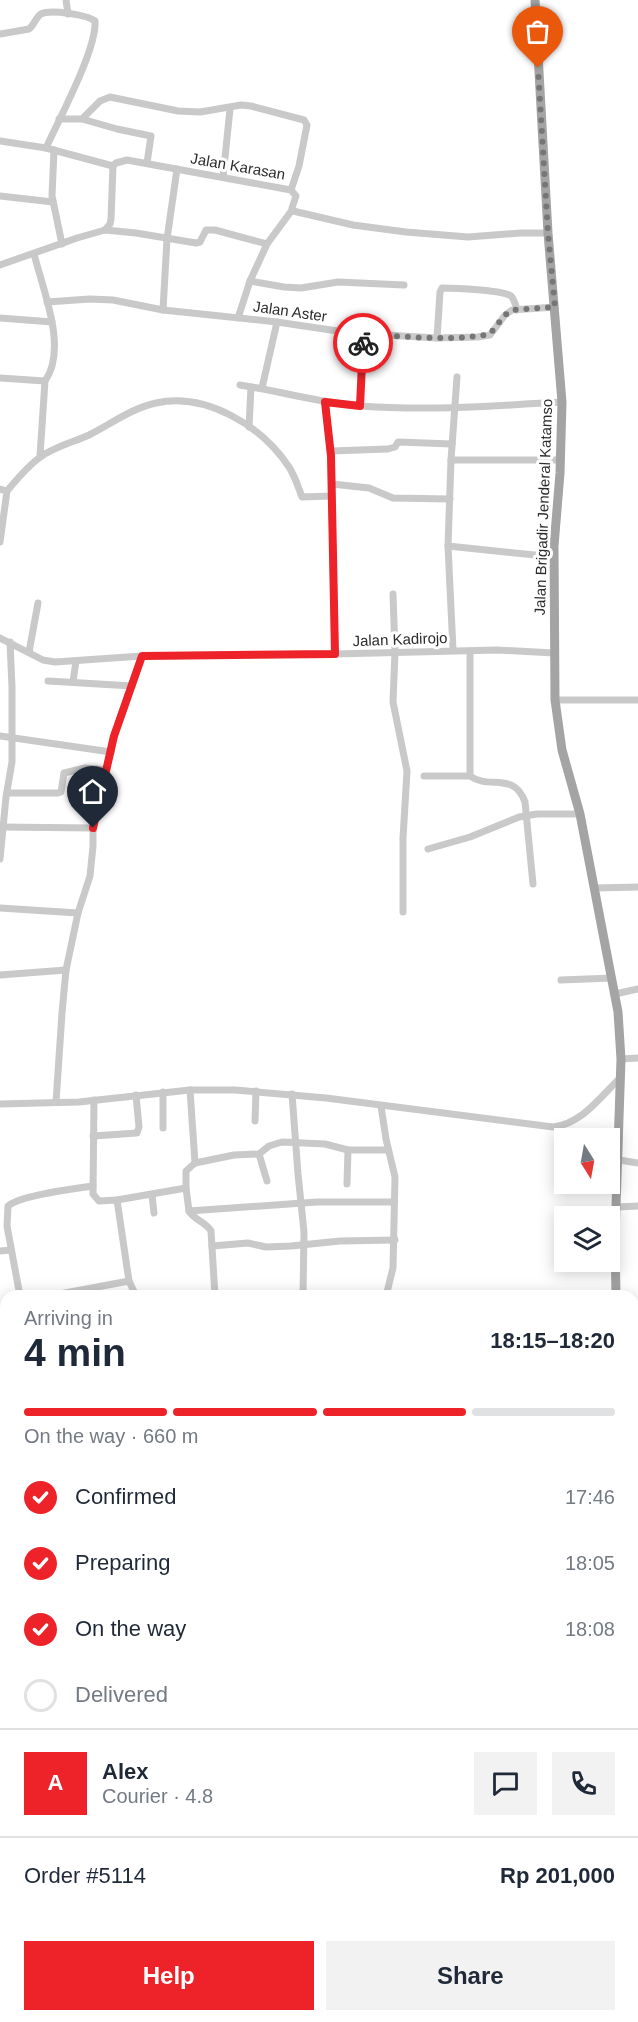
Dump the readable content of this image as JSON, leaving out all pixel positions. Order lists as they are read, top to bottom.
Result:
{
  "streets": {
    "main road": ["Jalan Brigadir Jenderal Katamso"],
    "street": ["Jalan Karasan", "Jalan Aster", "Jalan Kadirojo"]
  },
  "crossings": [
    ["Jalan Brigadir Jenderal Katamso", "Jalan Kadirojo"]
  ],
  "north": "bottom",
  "page": {
    "heading": ["4 min", "Arriving in", "18:15–18:20"],
    "panel": [
      "Alex",
      "Courier · 4.8",
      "Order #5114",
      "Rp 201,000"
    ],
    "bar": "On the way · 660 m",
    "list": [
      ["Confirmed", "17:46"],
      ["Preparing", "18:05"],
      ["On the way", "18:08"],
      "Delivered"
    ],
    "round": "A",
    "buttons": ["Help", "Share"]
  }
}
